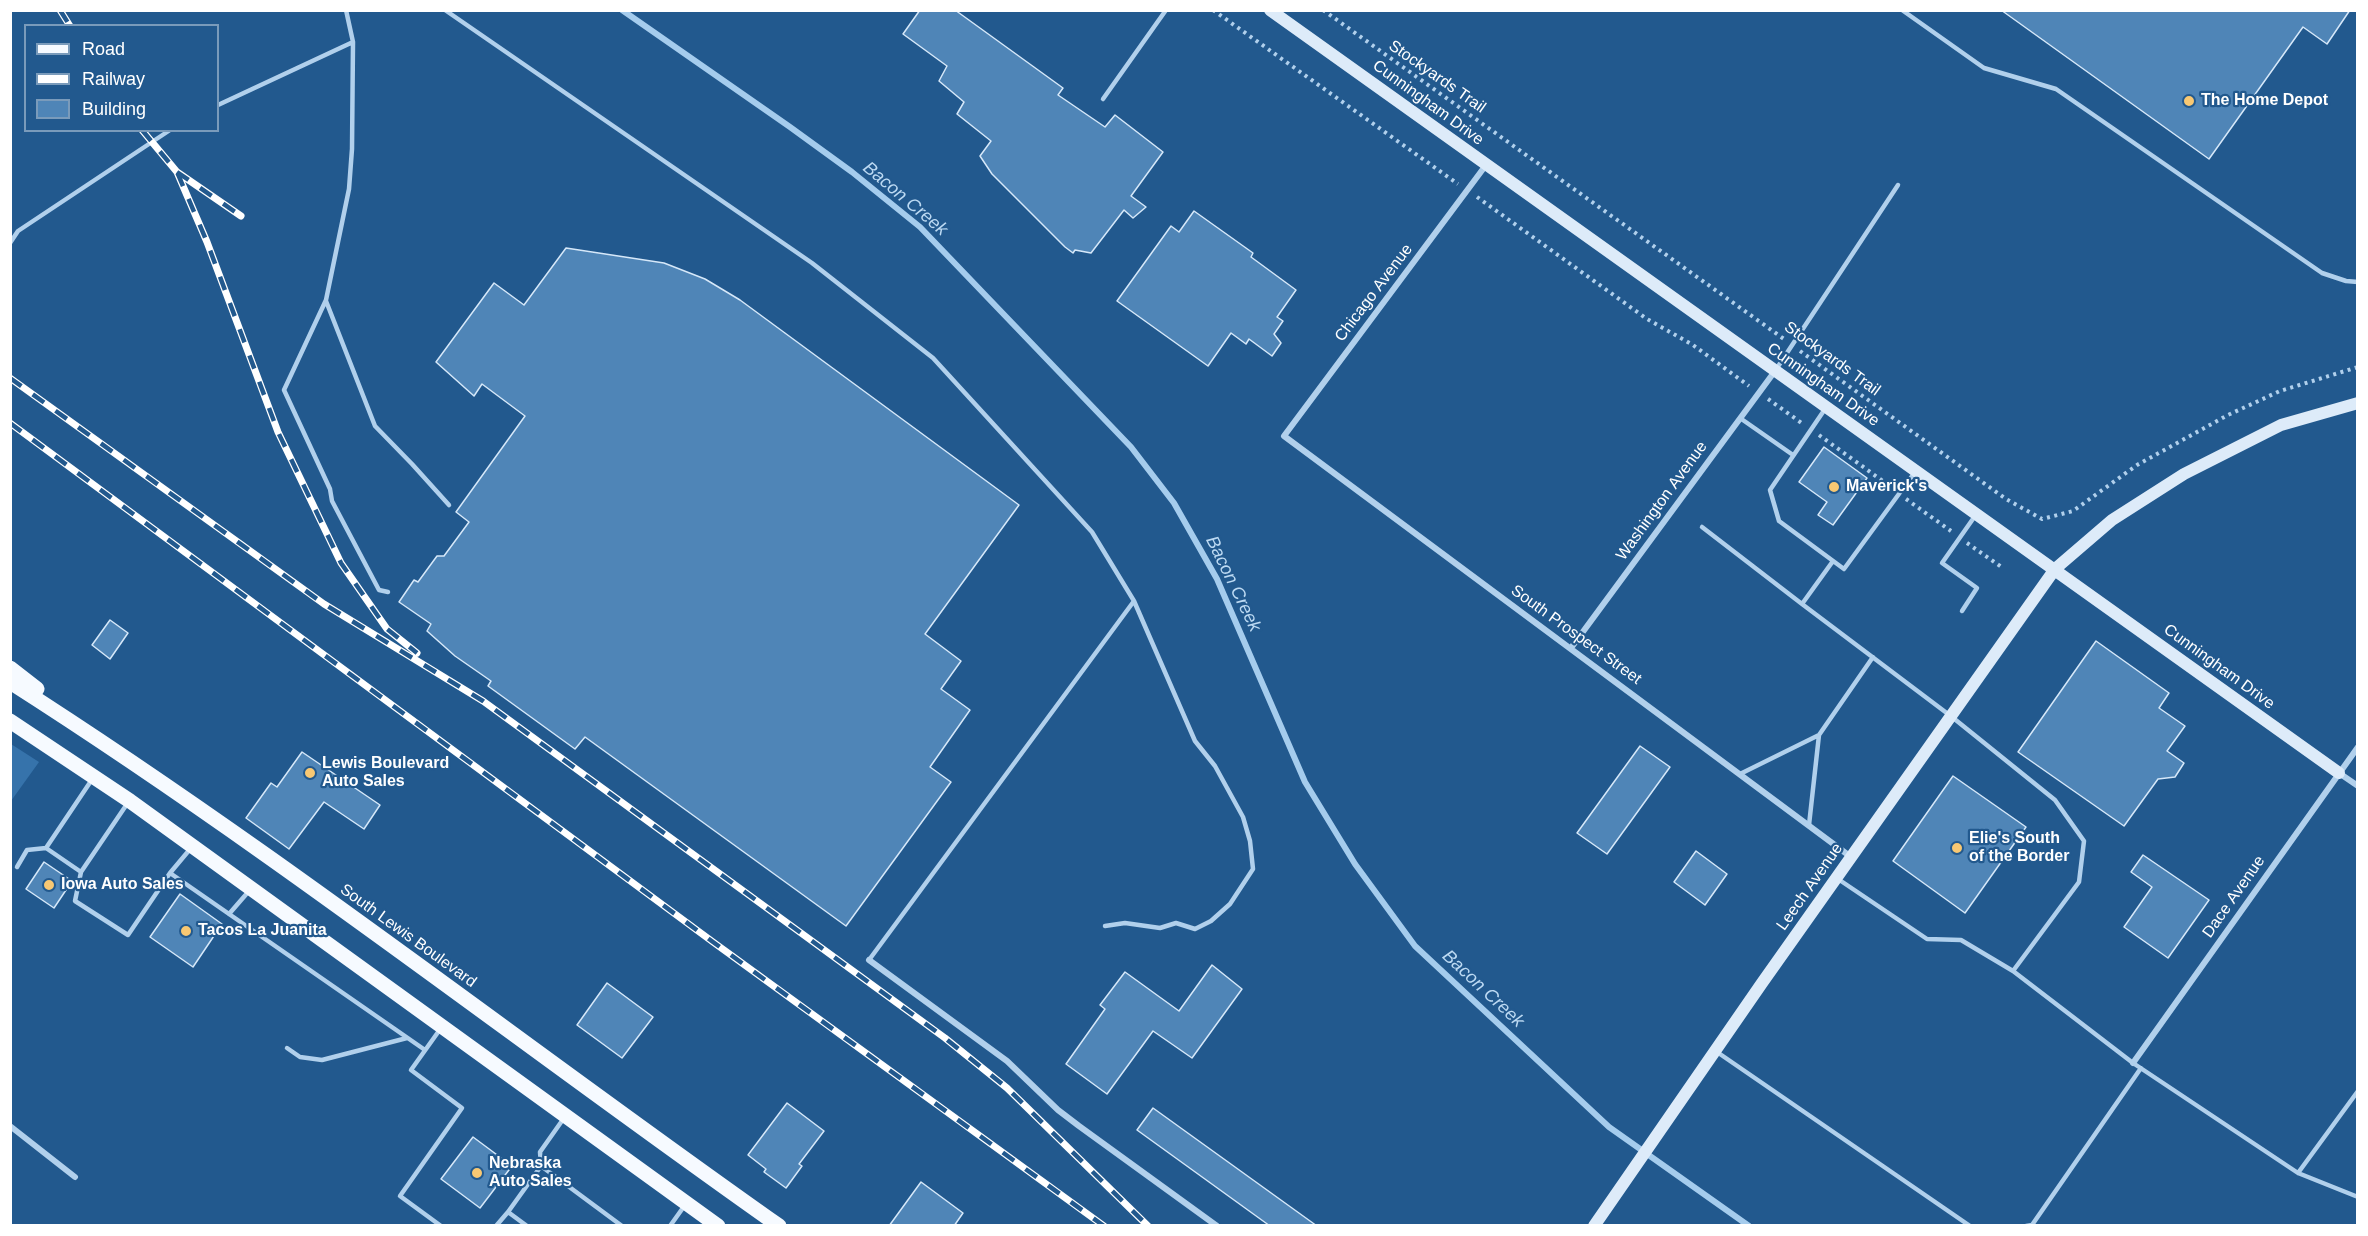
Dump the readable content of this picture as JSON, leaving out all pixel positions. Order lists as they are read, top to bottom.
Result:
{
  "streets": {
    "main road": ["South Lewis Boulevard"],
    "street": [
      "Cunningham Drive",
      "Chicago Avenue",
      "Washington Avenue",
      "South Prospect Street",
      "Leech Avenue",
      "Dace Avenue"
    ],
    "path": ["Stockyards Trail"]
  },
  "crossings": [
    ["Cunningham Drive", "Chicago Avenue"],
    ["Cunningham Drive", "Washington Avenue"],
    ["Cunningham Drive", "Leech Avenue"],
    ["Cunningham Drive", "Dace Avenue"],
    ["Chicago Avenue", "South Prospect Street"],
    ["Washington Avenue", "South Prospect Street"],
    ["South Prospect Street", "Leech Avenue"]
  ],
  "water": ["Bacon Creek"],
  "places": [
    "The Home Depot",
    "Maverick's",
    "Lewis Boulevard Auto Sales",
    "Elie's South of the Border",
    "Iowa Auto Sales",
    "Tacos La Juanita",
    "Nebraska Auto Sales"
  ],
  "legend": ["Road", "Railway", "Building"]
}
